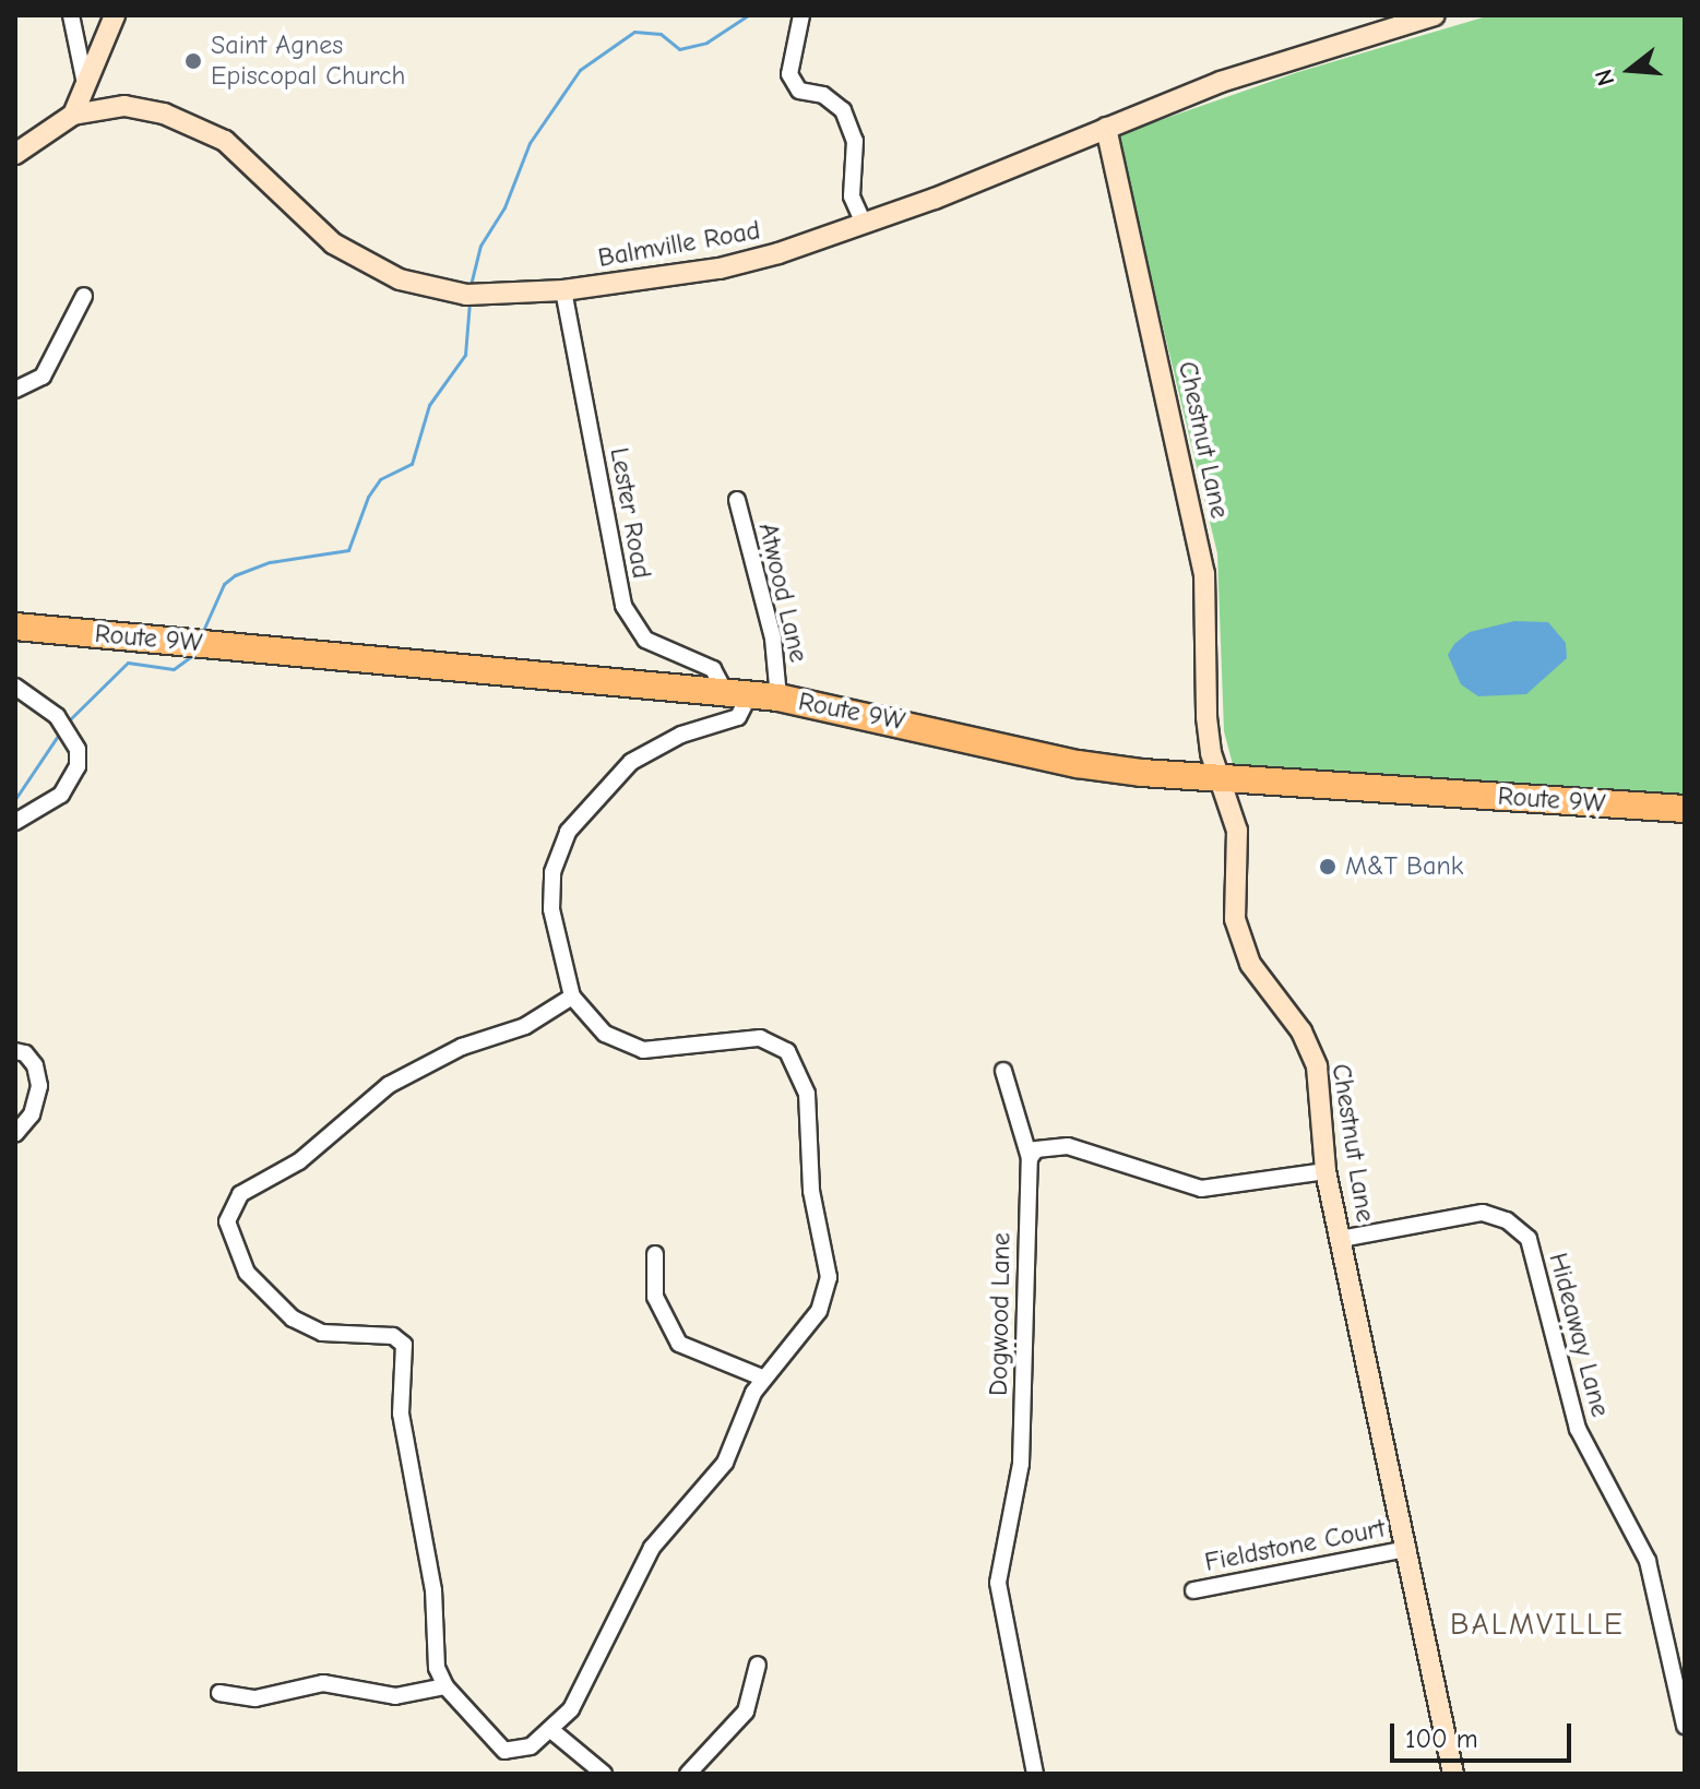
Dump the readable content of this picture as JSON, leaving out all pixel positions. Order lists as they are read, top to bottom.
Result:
{
  "streets": {
    "highway": ["Route 9W"],
    "street": [
      "Balmville Road",
      "Chestnut Lane",
      "Lester Road",
      "Atwood Lane",
      "Dogwood Lane",
      "Hideaway Lane",
      "Fieldstone Court"
    ]
  },
  "crossings": [
    ["Balmville Road", "Chestnut Lane"],
    ["Balmville Road", "Lester Road"],
    ["Chestnut Lane", "Route 9W"],
    ["Chestnut Lane", "Hideaway Lane"],
    ["Chestnut Lane", "Fieldstone Court"],
    ["Lester Road", "Route 9W"],
    ["Atwood Lane", "Route 9W"]
  ],
  "districts": ["BALMVILLE"],
  "places": ["Saint Agnes Episcopal Church", "M&T Bank"],
  "scale_bar": "100 m",
  "north": "left"
}
